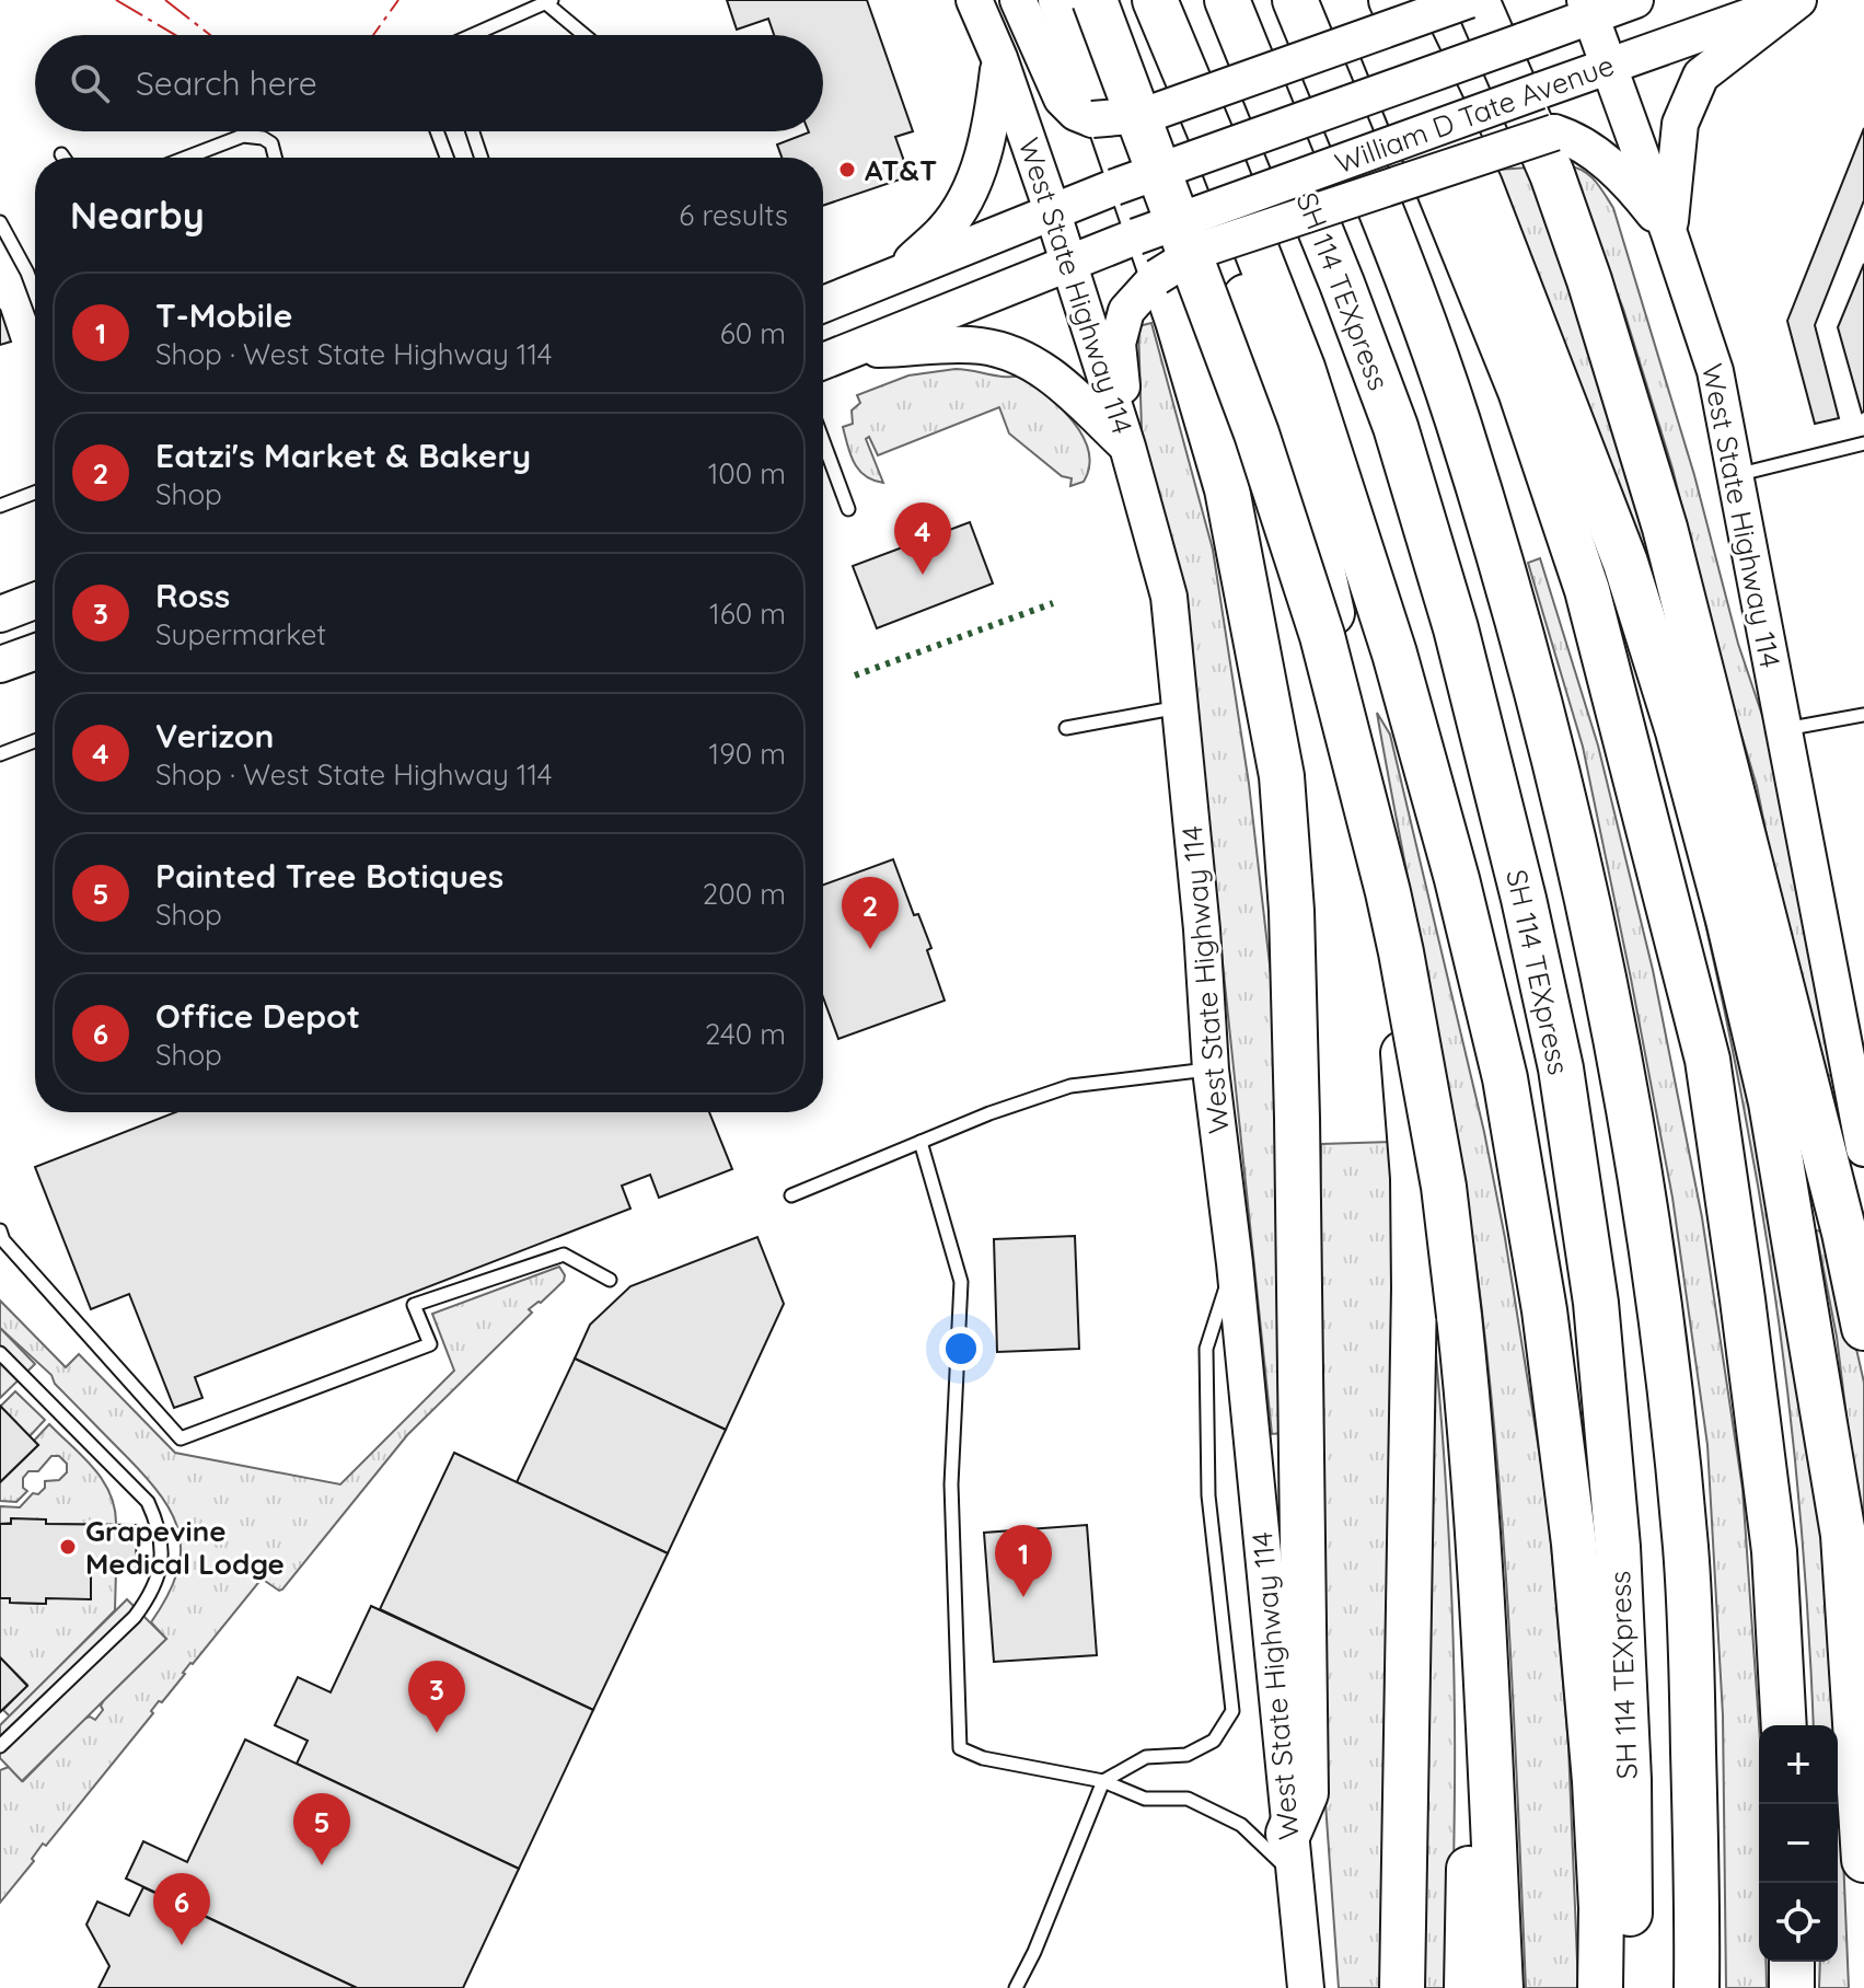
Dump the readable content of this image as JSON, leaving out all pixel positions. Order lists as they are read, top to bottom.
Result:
{
  "streets": {
    "highway": ["SH 114 TEXpress"],
    "main road": ["William D Tate Avenue", "West State Highway 114"]
  },
  "crossings": [
    ["William D Tate Avenue", "West State Highway 114"]
  ],
  "places": ["AT&T", "Grapevine Medical Lodge"],
  "page": {
    "search": "Search here",
    "heading": ["Nearby", "6 results"],
    "list": [
      {
        "mark": "1",
        "name": "T-Mobile",
        "note": "Shop · West State Highway 114",
        "value": "60 m"
      },
      {
        "mark": "2",
        "name": "Eatzi's Market & Bakery",
        "note": "Shop",
        "value": "100 m"
      },
      {
        "mark": "3",
        "name": "Ross",
        "note": "Supermarket",
        "value": "160 m"
      },
      {
        "mark": "4",
        "name": "Verizon",
        "note": "Shop · West State Highway 114",
        "value": "190 m"
      },
      {
        "mark": "5",
        "name": "Painted Tree Botiques",
        "note": "Shop",
        "value": "200 m"
      },
      {
        "mark": "6",
        "name": "Office Depot",
        "note": "Shop",
        "value": "240 m"
      }
    ],
    "pins": [
      "4",
      "2",
      "1",
      "3",
      "5",
      "6"
    ],
    "map_buttons": ["+", "−"]
  }
}
